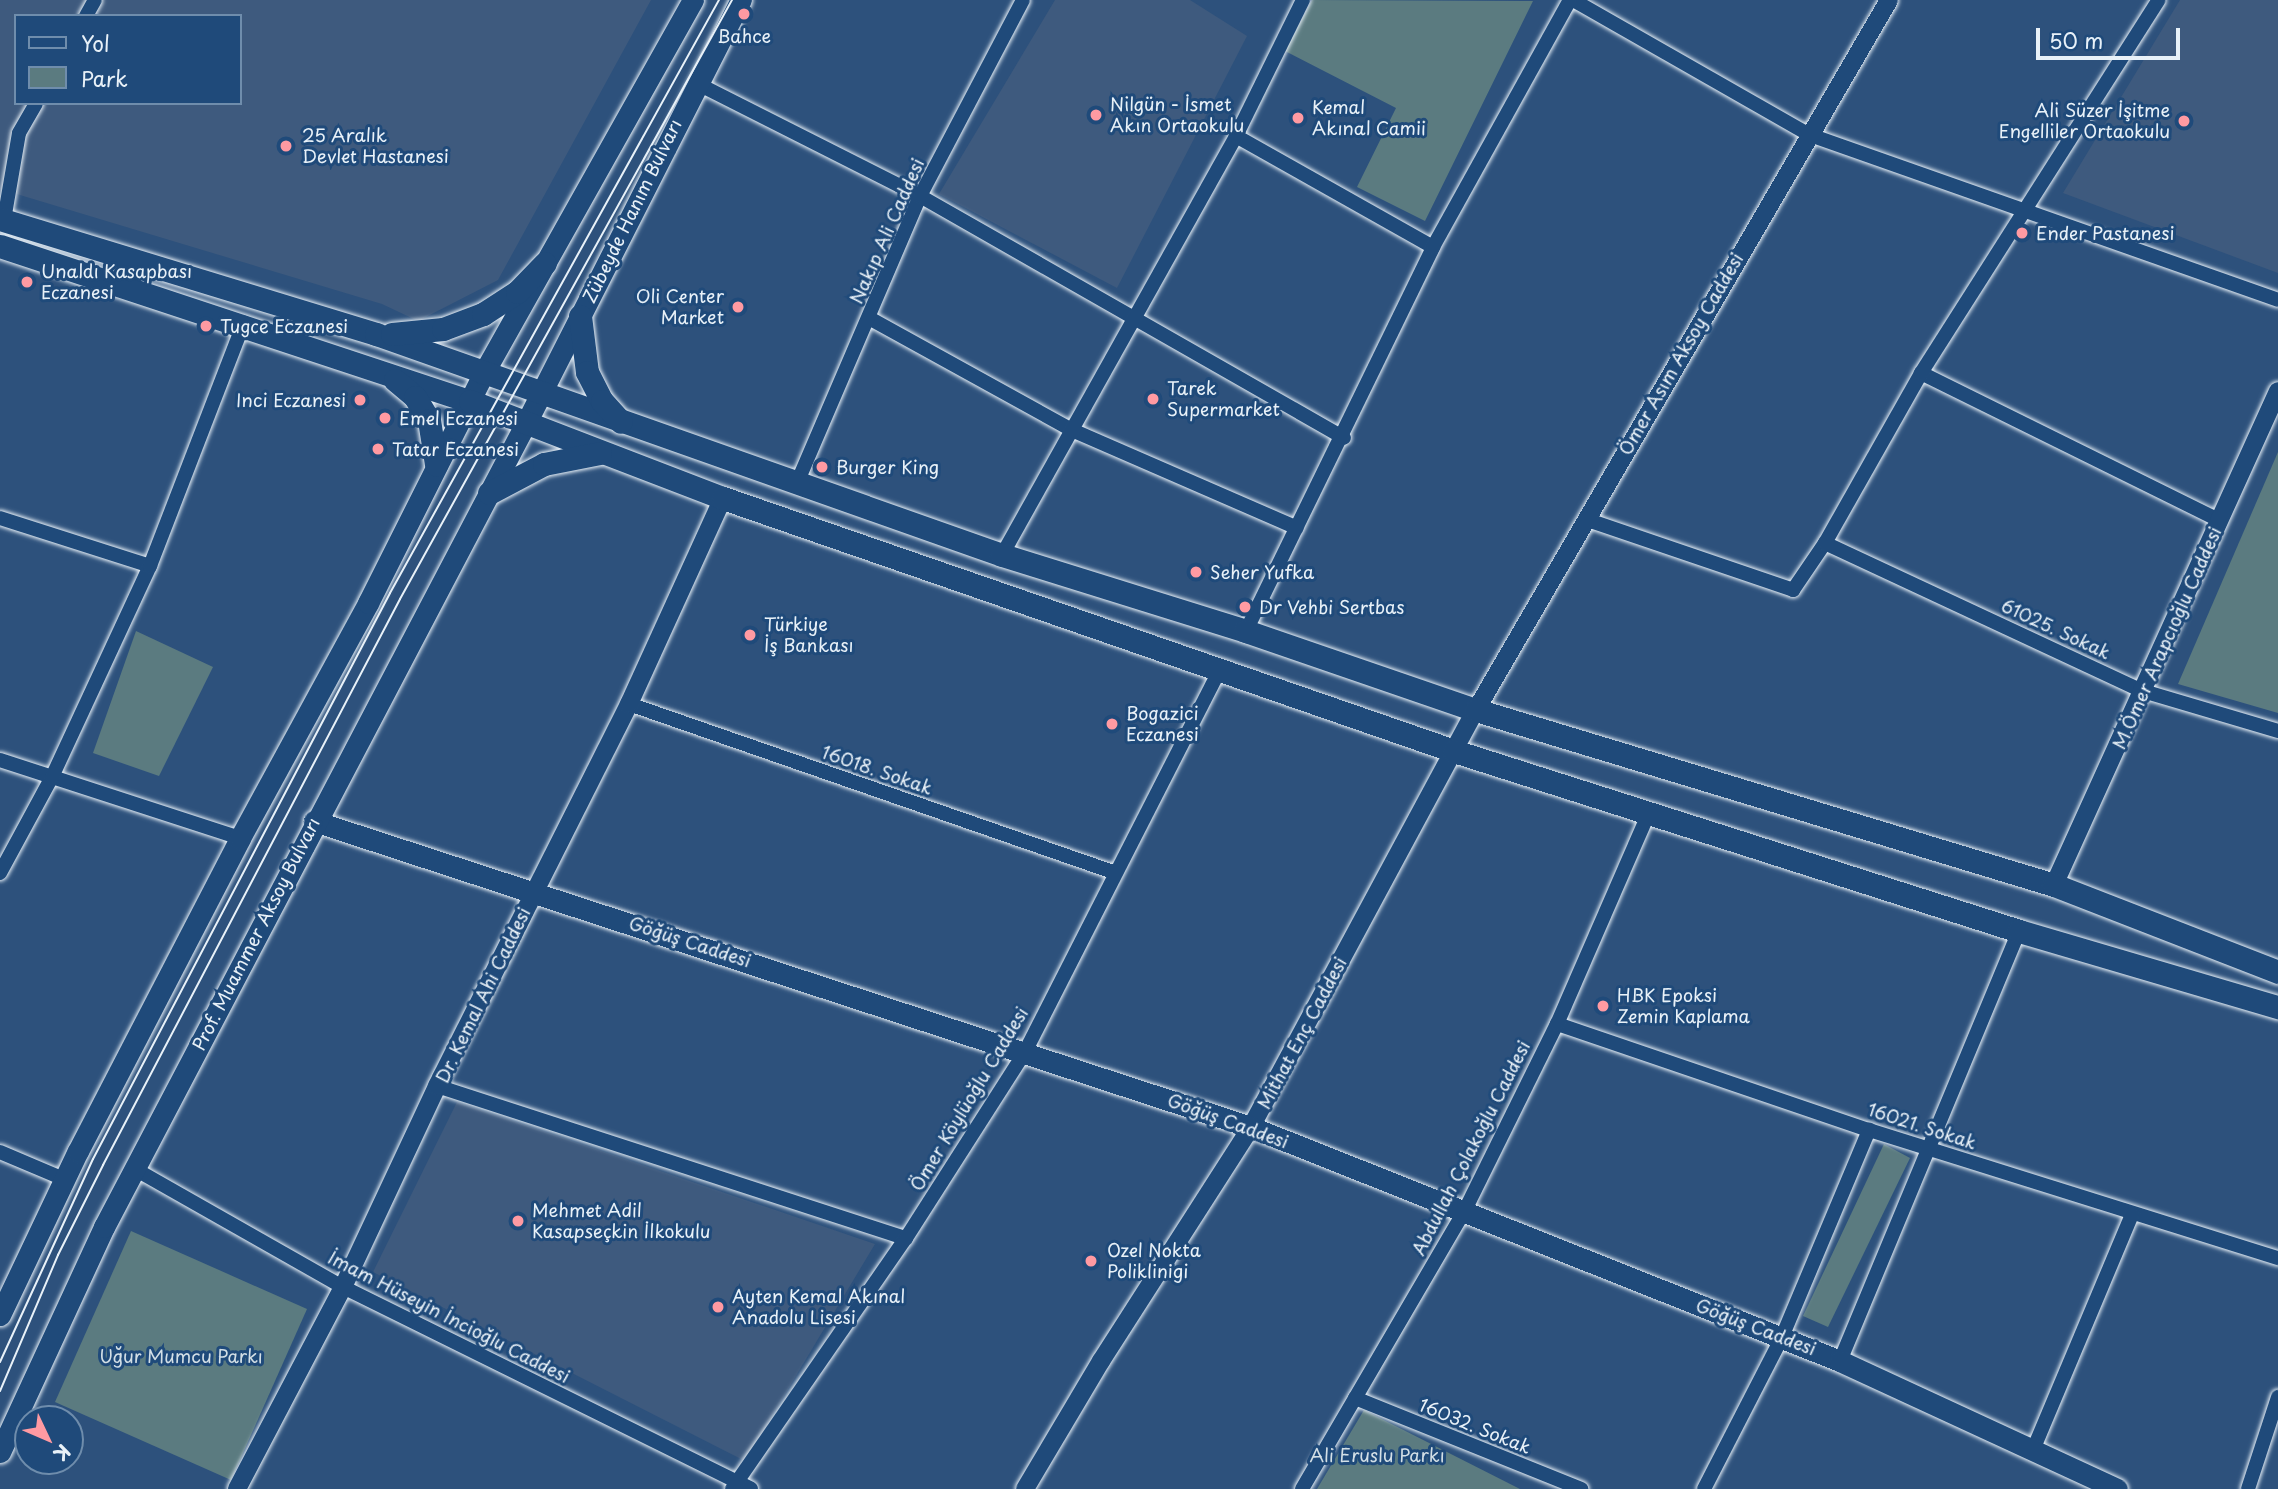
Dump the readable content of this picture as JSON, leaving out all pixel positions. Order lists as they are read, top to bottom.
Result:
{
  "streets": {
    "main road": ["Zübeyde Hanım Bulvarı", "Prof. Muammer Aksoy Bulvarı", "Göğüş Caddesi"],
    "street": [
      "Nakıp Ali Caddesi",
      "Ömer Asım Aksoy Caddesi",
      "61025. Sokak",
      "M.Ömer Arapcıoğlu Caddesi",
      "16018. Sokak",
      "Dr. Kemal Ahi Caddesi",
      "Mithat Enç Caddesi",
      "Ömer Köylüoğlu Caddesi",
      "16021. Sokak",
      "Abdullah Çolakoğlu Caddesi",
      "İmam Hüseyin İncioğlu Caddesi",
      "16032. Sokak"
    ]
  },
  "crossings": [
    ["Zübeyde Hanım Bulvarı", "Prof. Muammer Aksoy Bulvarı"],
    ["Ömer Asım Aksoy Caddesi", "Mithat Enç Caddesi"],
    ["61025. Sokak", "M.Ömer Arapcıoğlu Caddesi"],
    ["16018. Sokak", "Dr. Kemal Ahi Caddesi"],
    ["16018. Sokak", "Ömer Köylüoğlu Caddesi"],
    ["Prof. Muammer Aksoy Bulvarı", "Göğüş Caddesi"],
    ["Prof. Muammer Aksoy Bulvarı", "İmam Hüseyin İncioğlu Caddesi"],
    ["Göğüş Caddesi", "Dr. Kemal Ahi Caddesi"],
    ["Göğüş Caddesi", "Mithat Enç Caddesi"],
    ["Göğüş Caddesi", "Ömer Köylüoğlu Caddesi"],
    ["Göğüş Caddesi", "Abdullah Çolakoğlu Caddesi"],
    ["Dr. Kemal Ahi Caddesi", "İmam Hüseyin İncioğlu Caddesi"],
    ["Ömer Köylüoğlu Caddesi", "İmam Hüseyin İncioğlu Caddesi"],
    ["16021. Sokak", "Abdullah Çolakoğlu Caddesi"],
    ["Abdullah Çolakoğlu Caddesi", "16032. Sokak"]
  ],
  "parks": ["Uğur Mumcu Parkı", "Ali Eruslu Parkı"],
  "places": [
    "Bahce",
    "Nilgün - İsmet Akın Ortaokulu",
    "Kemal Akınal Camii",
    "Ali Süzer İşitme Engelliler Ortaokulu",
    "25 Aralık Devlet Hastanesi",
    "Ender Pastanesi",
    "Unaldı Kasapbası Eczanesi",
    "Oli Center Market",
    "Tugce Eczanesi",
    "Tarek Supermarket",
    "Inci Eczanesi",
    "Emel Eczanesi",
    "Tatar Eczanesi",
    "Burger King",
    "Seher Yufka",
    "Dr Vehbi Sertbas",
    "Türkiye İş Bankası",
    "Bogazici Eczanesi",
    "HBK Epoksi Zemin Kaplama",
    "Mehmet Adil Kasapseçkin İlkokulu",
    "Ozel Nokta Poliklinigi",
    "Ayten Kemal Akınal Anadolu Lisesi"
  ],
  "legend": ["Yol", "Park"],
  "scale_bar": "50 m",
  "north": "bottom right"
}
